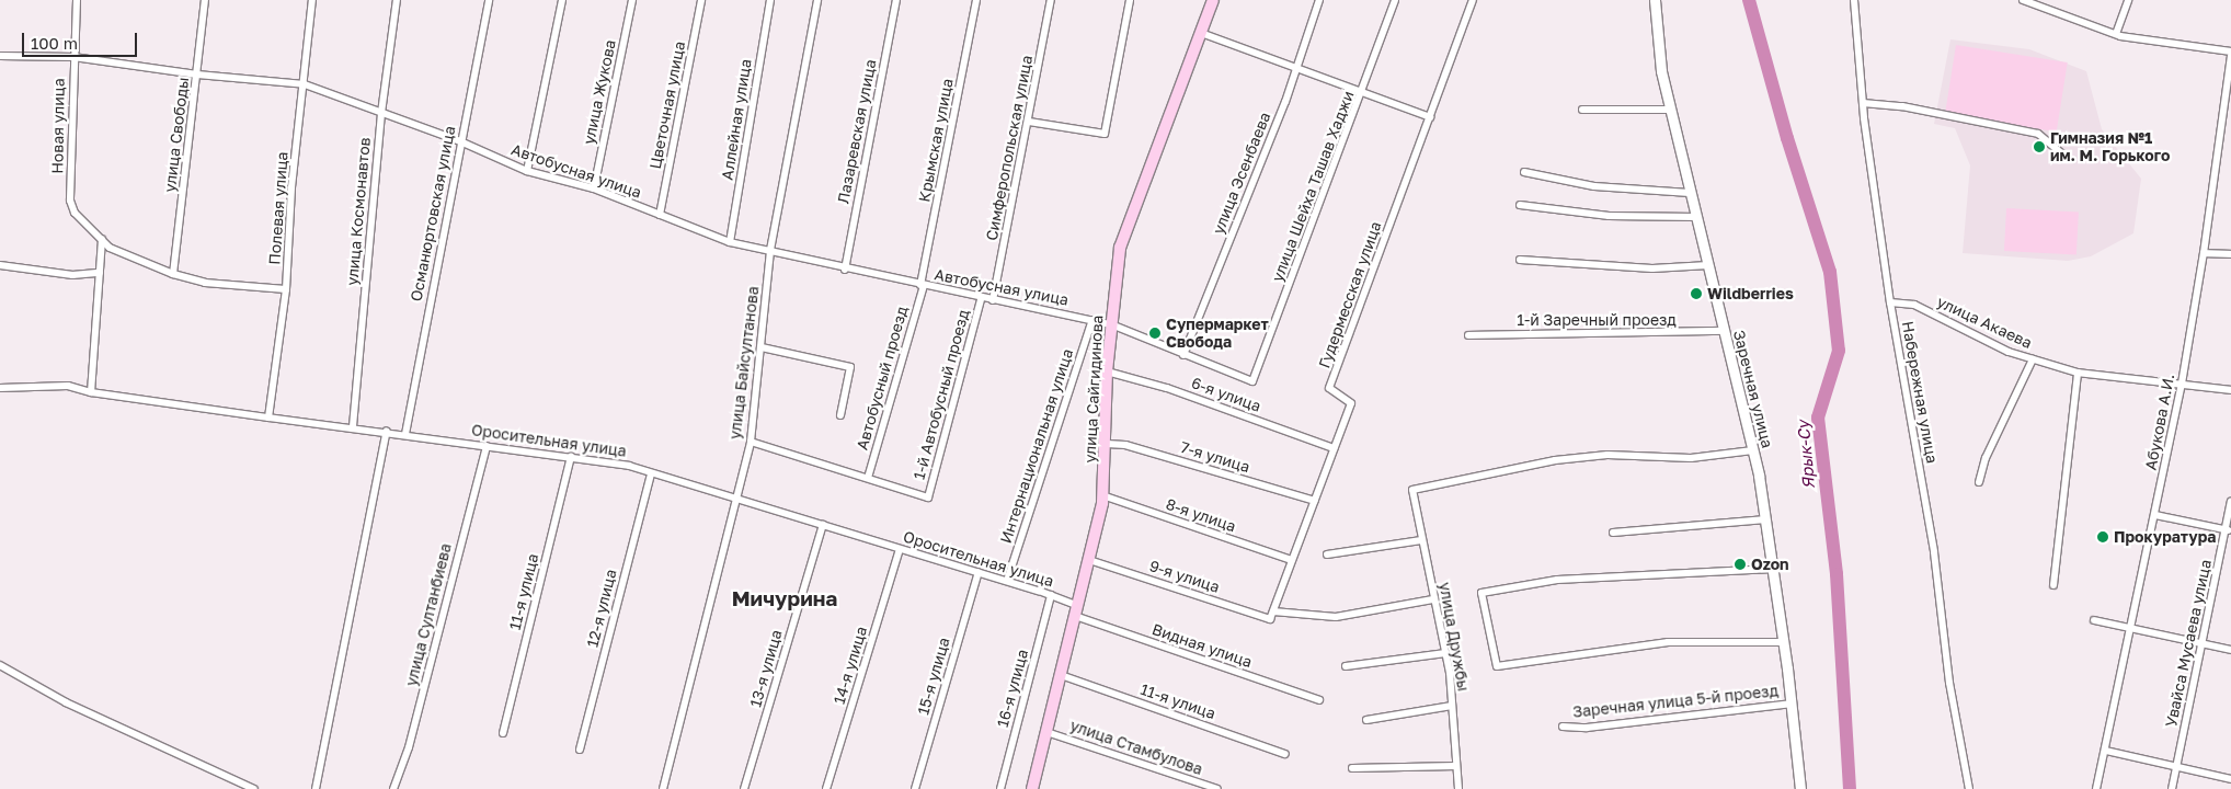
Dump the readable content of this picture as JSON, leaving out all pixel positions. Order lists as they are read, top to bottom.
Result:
{
  "streets": {
    "main road": ["улица Сайгидинова", "Заречная улица"],
    "street": [
      "улица Жукова",
      "Цветочная улица",
      "Аллейная улица",
      "Новая улица",
      "Лазаревская улица",
      "улица Свободы",
      "Крымская улица",
      "Симферопольская улица",
      "Автобусная улица",
      "улица Эсенбаева",
      "улица Шейха Ташав Хаджи",
      "Полевая улица",
      "улица Космонавтов",
      "Османюртовская улица",
      "Гудермесская улица",
      "1-й Заречный проезд",
      "улица Акаева",
      "улица Байсултанова",
      "Автобусный проезд",
      "Набережная улица",
      "1-й Автобусный проезд",
      "6-я улица",
      "Абукова А.И.",
      "Оросительная улица",
      "Интернациональная улица",
      "7-я улица",
      "8-я улица",
      "9-я улица",
      "11-я улица",
      "12-я улица",
      "улица Султанбиева",
      "улица Дружбы",
      "Увайса Мусаева улица",
      "Видная улица",
      "14-я улица",
      "13-я улица",
      "15-я улица",
      "16-я улица",
      "Заречная улица 5-й проезд",
      "улица Стамбулова"
    ]
  },
  "crossings": [
    ["улица Жукова", "Автобусная улица"],
    ["Цветочная улица", "Автобусная улица"],
    ["Аллейная улица", "Автобусная улица"],
    ["Новая улица", "улица Свободы"],
    ["Новая улица", "Автобусная улица"],
    ["Новая улица", "Полевая улица"],
    ["Лазаревская улица", "Автобусная улица"],
    ["улица Свободы", "Автобусная улица"],
    ["Крымская улица", "Автобусная улица"],
    ["Крымская улица", "Автобусный проезд"],
    ["Симферопольская улица", "Автобусная улица"],
    ["Автобусная улица", "улица Эсенбаева"],
    ["Автобусная улица", "улица Шейха Ташав Хаджи"],
    ["Автобусная улица", "Полевая улица"],
    ["Автобусная улица", "улица Космонавтов"],
    ["Автобусная улица", "Османюртовская улица"],
    ["Автобусная улица", "улица Байсултанова"],
    ["Автобусная улица", "Автобусный проезд"],
    ["Автобусная улица", "улица Сайгидинова"],
    ["Автобусная улица", "1-й Автобусный проезд"],
    ["Автобусная улица", "Интернациональная улица"],
    ["Полевая улица", "Оросительная улица"],
    ["улица Космонавтов", "Оросительная улица"],
    ["Османюртовская улица", "Оросительная улица"],
    ["Гудермесская улица", "6-я улица"],
    ["Гудермесская улица", "7-я улица"],
    ["Гудермесская улица", "8-я улица"],
    ["Гудермесская улица", "9-я улица"],
    ["1-й Заречный проезд", "Заречная улица"],
    ["улица Акаева", "Набережная улица"],
    ["улица Акаева", "Абукова А.И."],
    ["улица Байсултанова", "Оросительная улица"],
    ["Автобусный проезд", "1-й Автобусный проезд"],
    ["улица Сайгидинова", "6-я улица"],
    ["улица Сайгидинова", "Оросительная улица"],
    ["улица Сайгидинова", "7-я улица"],
    ["улица Сайгидинова", "8-я улица"],
    ["улица Сайгидинова", "9-я улица"],
    ["улица Сайгидинова", "11-я улица"],
    ["улица Сайгидинова", "Видная улица"],
    ["улица Сайгидинова", "улица Стамбулова"],
    ["Заречная улица", "улица Дружбы"],
    ["Заречная улица", "Заречная улица 5-й проезд"],
    ["Оросительная улица", "Интернациональная улица"],
    ["Оросительная улица", "11-я улица"],
    ["Оросительная улица", "12-я улица"],
    ["Оросительная улица", "улица Султанбиева"],
    ["Оросительная улица", "Видная улица"],
    ["Оросительная улица", "14-я улица"],
    ["Оросительная улица", "13-я улица"],
    ["Оросительная улица", "15-я улица"],
    ["Оросительная улица", "16-я улица"]
  ],
  "districts": ["Мичурина"],
  "water": ["Ярык-Су"],
  "places": [
    "Гимназия №1 им. М. Горького",
    "Wildberries",
    "Супермаркет Свобода",
    "Прокуратура",
    "Ozon"
  ],
  "scale_bar": "100 m"
}
